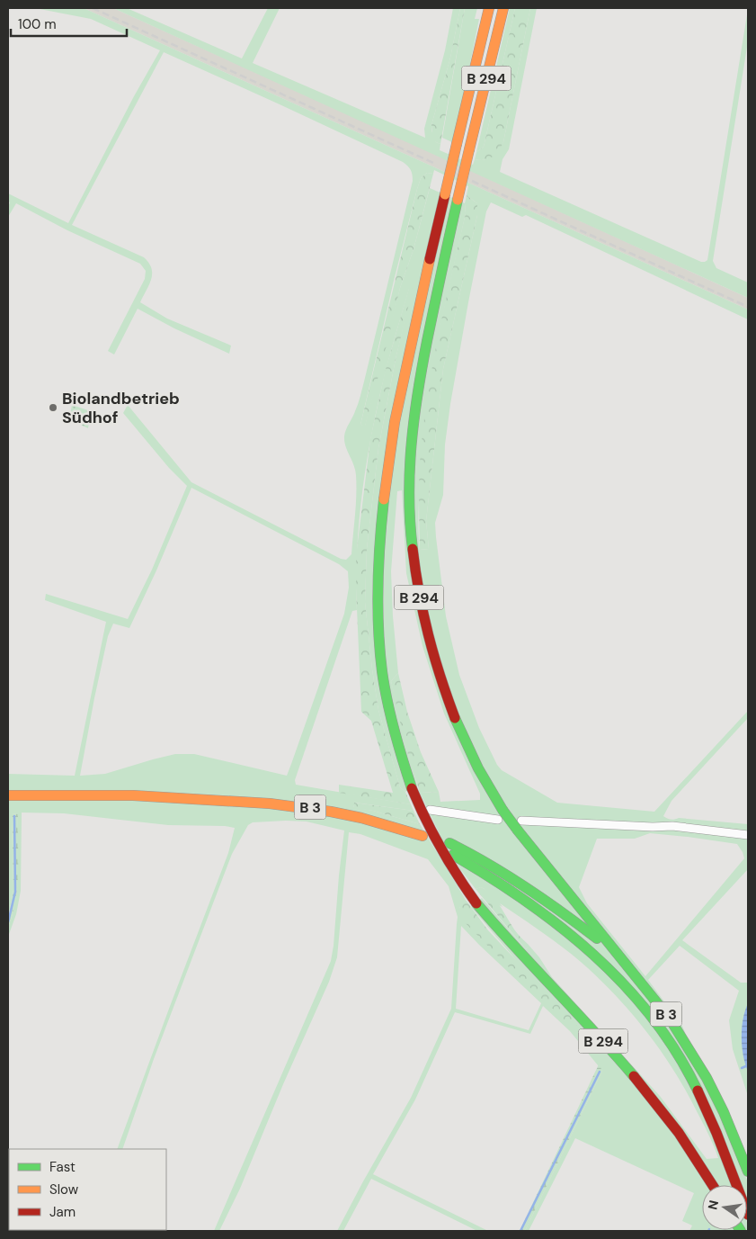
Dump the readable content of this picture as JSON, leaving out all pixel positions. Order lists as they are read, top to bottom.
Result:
{
  "streets": {
    "highway": ["B 294", "B 3"]
  },
  "crossings": [
    ["B 294", "B 3"]
  ],
  "places": ["Biolandbetrieb Südhof"],
  "legend": ["Fast", "Slow", "Jam"],
  "scale_bar": "100 m",
  "north": "left"
}
